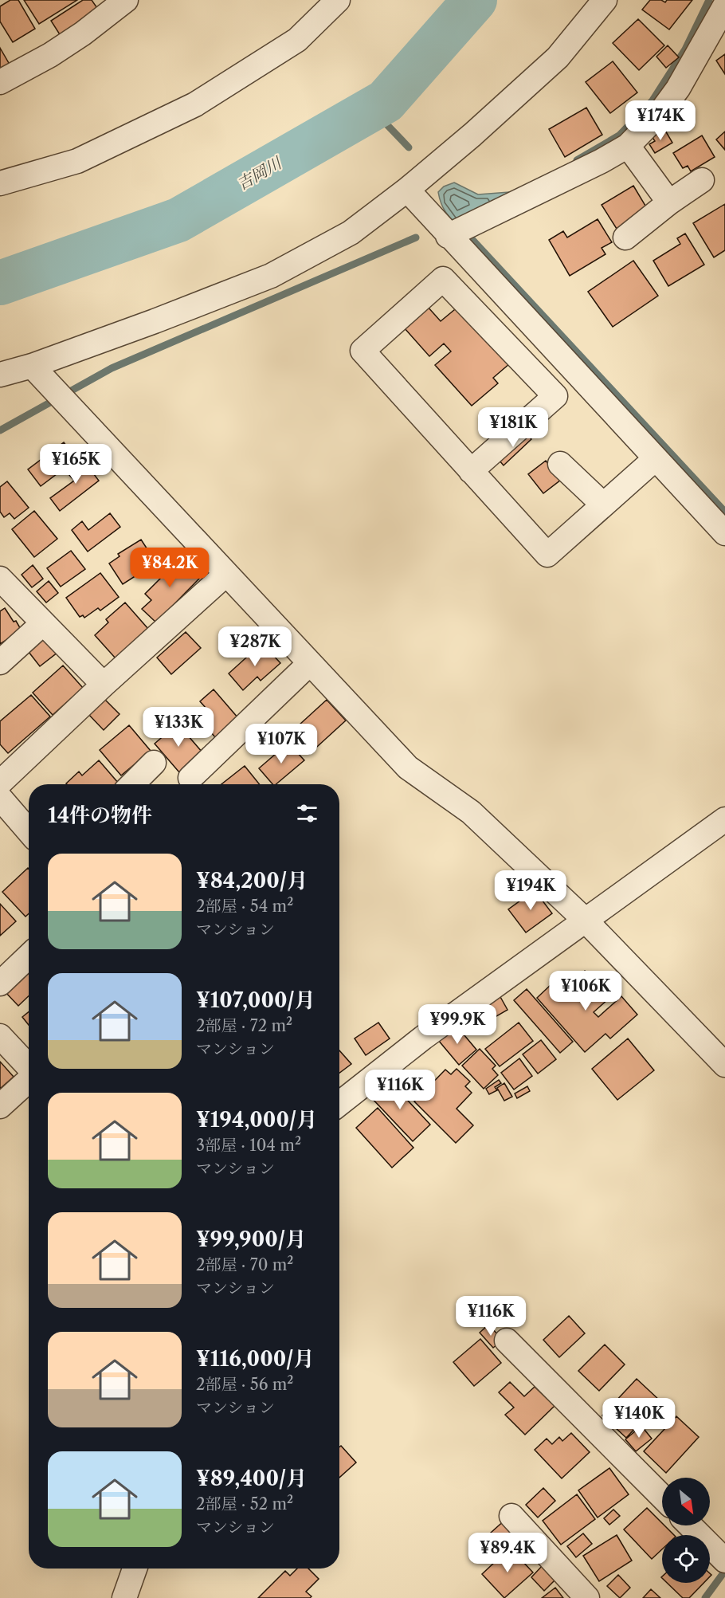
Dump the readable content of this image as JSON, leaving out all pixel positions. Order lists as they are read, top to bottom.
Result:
{
  "water": ["吉岡川"],
  "north": "bottom right",
  "page": {
    "price": [
      "¥174K",
      "¥181K",
      "¥165K",
      "¥84.2K",
      "¥287K",
      "¥133K",
      "¥107K",
      "¥194K",
      "¥106K",
      "¥99.9K",
      "¥116K",
      "¥116K",
      "¥140K",
      "¥89.4K"
    ],
    "heading": "14件の物件",
    "list": [
      {
        "name": "¥84,200/月",
        "note": "2部屋 · 54 m² · マンション"
      },
      {
        "name": "¥107,000/月",
        "note": "2部屋 · 72 m² · マンション"
      },
      {
        "name": "¥194,000/月",
        "note": "3部屋 · 104 m² · マンション"
      },
      {
        "name": "¥99,900/月",
        "note": "2部屋 · 70 m² · マンション"
      },
      {
        "name": "¥116,000/月",
        "note": "2部屋 · 56 m² · マンション"
      },
      {
        "name": "¥89,400/月",
        "note": "2部屋 · 52 m² · マンション"
      }
    ]
  }
}
